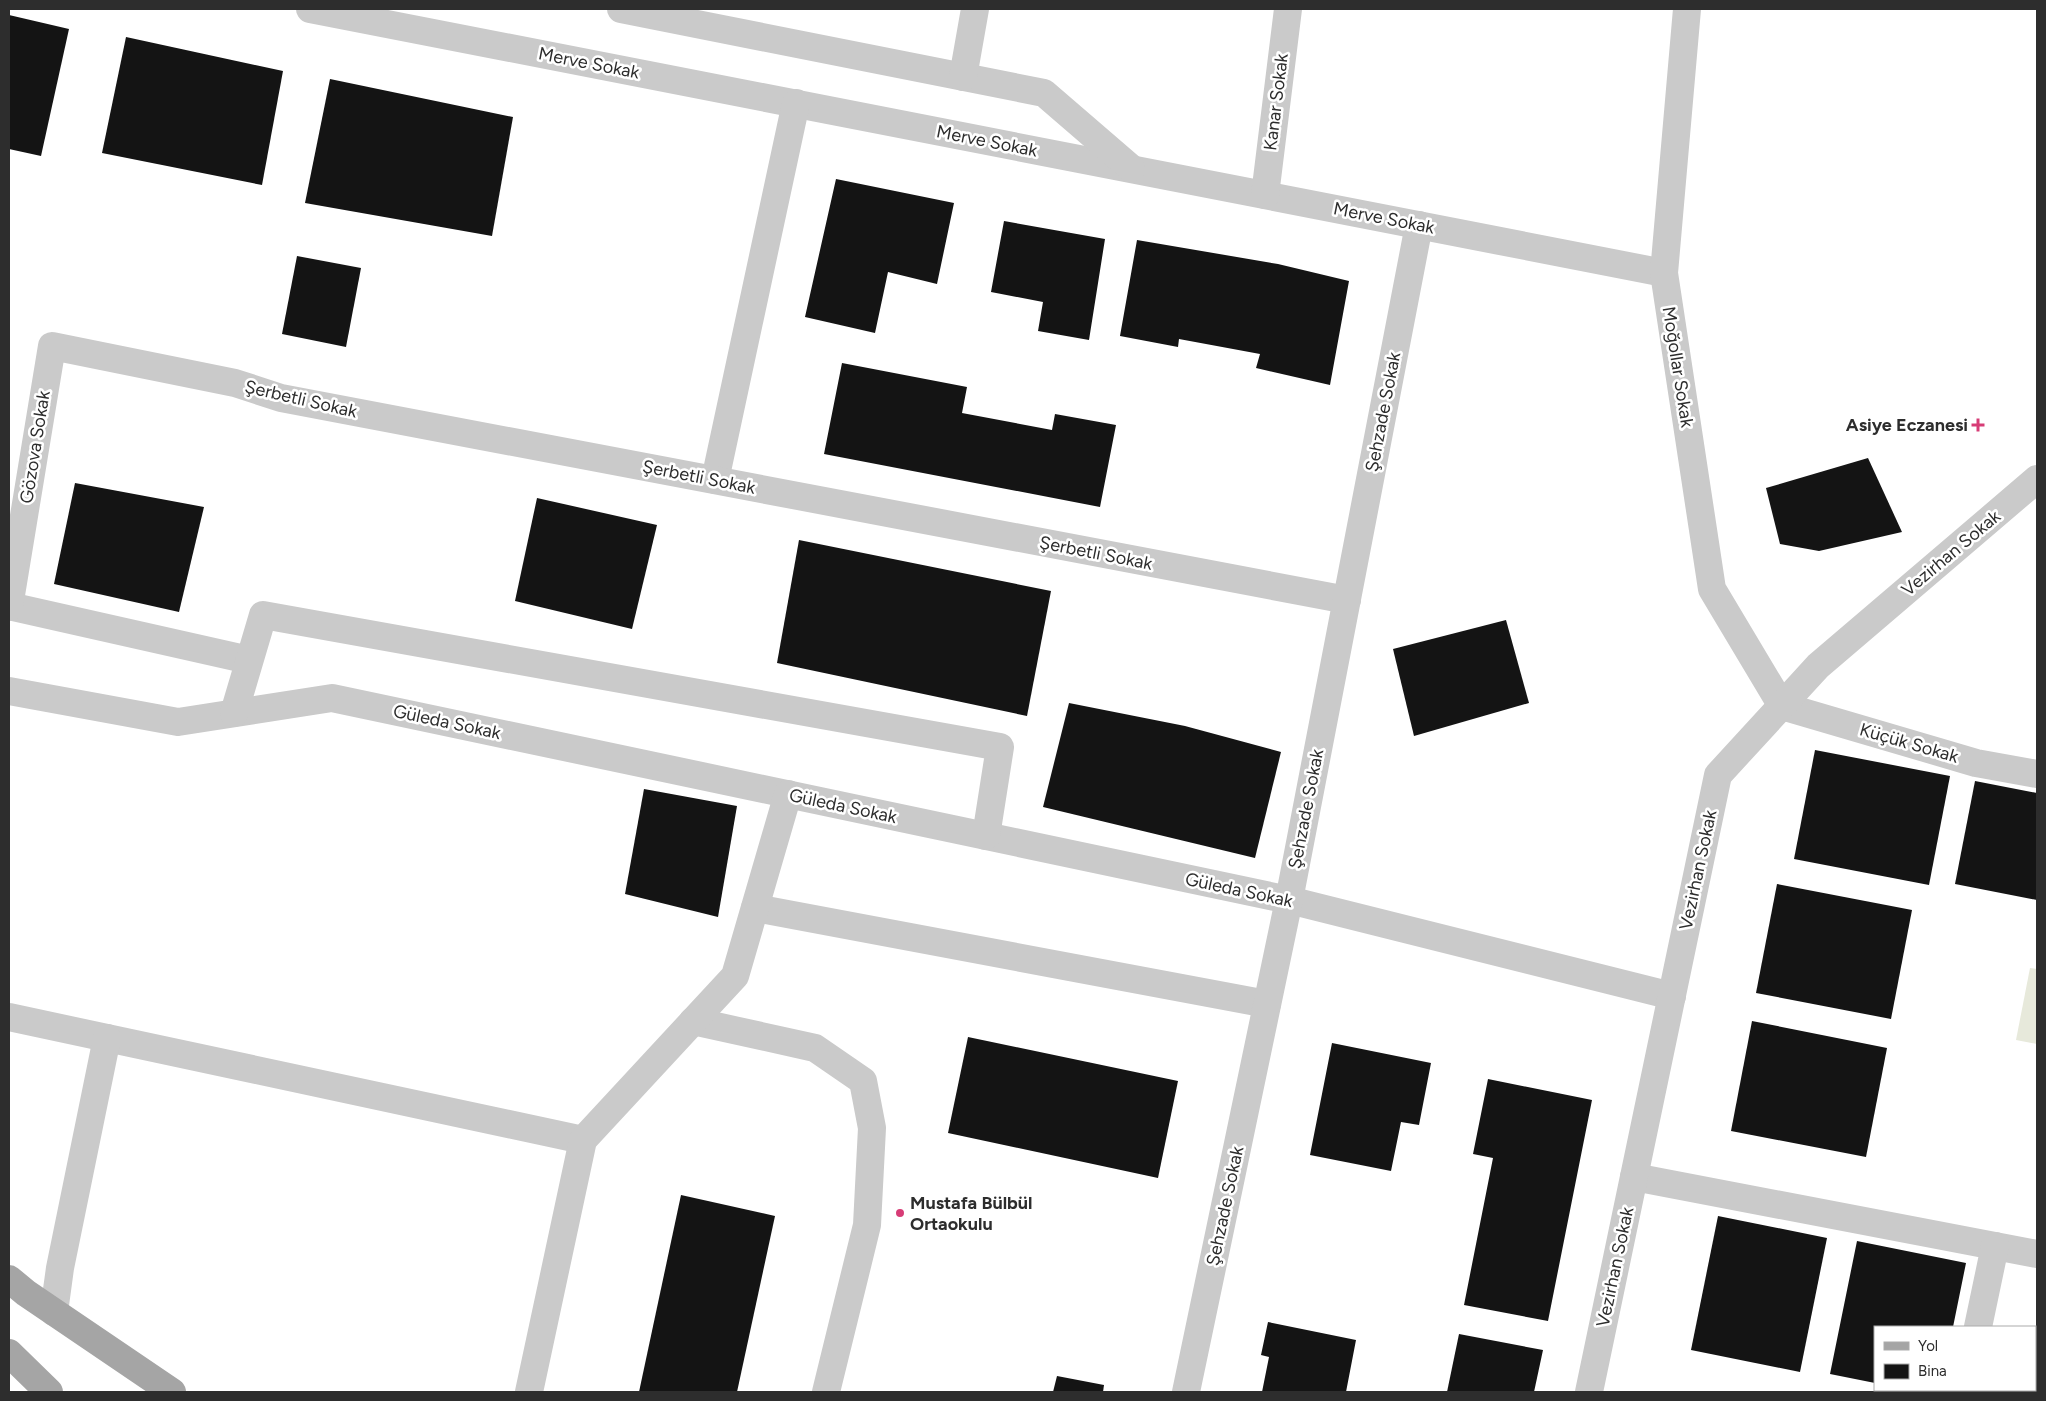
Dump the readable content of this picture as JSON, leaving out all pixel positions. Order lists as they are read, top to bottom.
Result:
{
  "streets": {
    "street": [
      "Merve Sokak",
      "Kanar Sokak",
      "Moğollar Sokak",
      "Şerbetli Sokak",
      "Şehzade Sokak",
      "Gözova Sokak",
      "Vezirhan Sokak",
      "Güleda Sokak",
      "Küçük Sokak"
    ]
  },
  "crossings": [
    ["Merve Sokak", "Kanar Sokak"],
    ["Merve Sokak", "Moğollar Sokak"],
    ["Merve Sokak", "Şehzade Sokak"],
    ["Moğollar Sokak", "Vezirhan Sokak"],
    ["Moğollar Sokak", "Küçük Sokak"],
    ["Şerbetli Sokak", "Şehzade Sokak"],
    ["Şerbetli Sokak", "Gözova Sokak"],
    ["Şehzade Sokak", "Güleda Sokak"],
    ["Vezirhan Sokak", "Güleda Sokak"],
    ["Vezirhan Sokak", "Küçük Sokak"]
  ],
  "places": {
    "health": ["Asiye Eczanesi"],
    "other": ["Mustafa Bülbül Ortaokulu"]
  },
  "legend": ["Yol", "Bina"]
}
